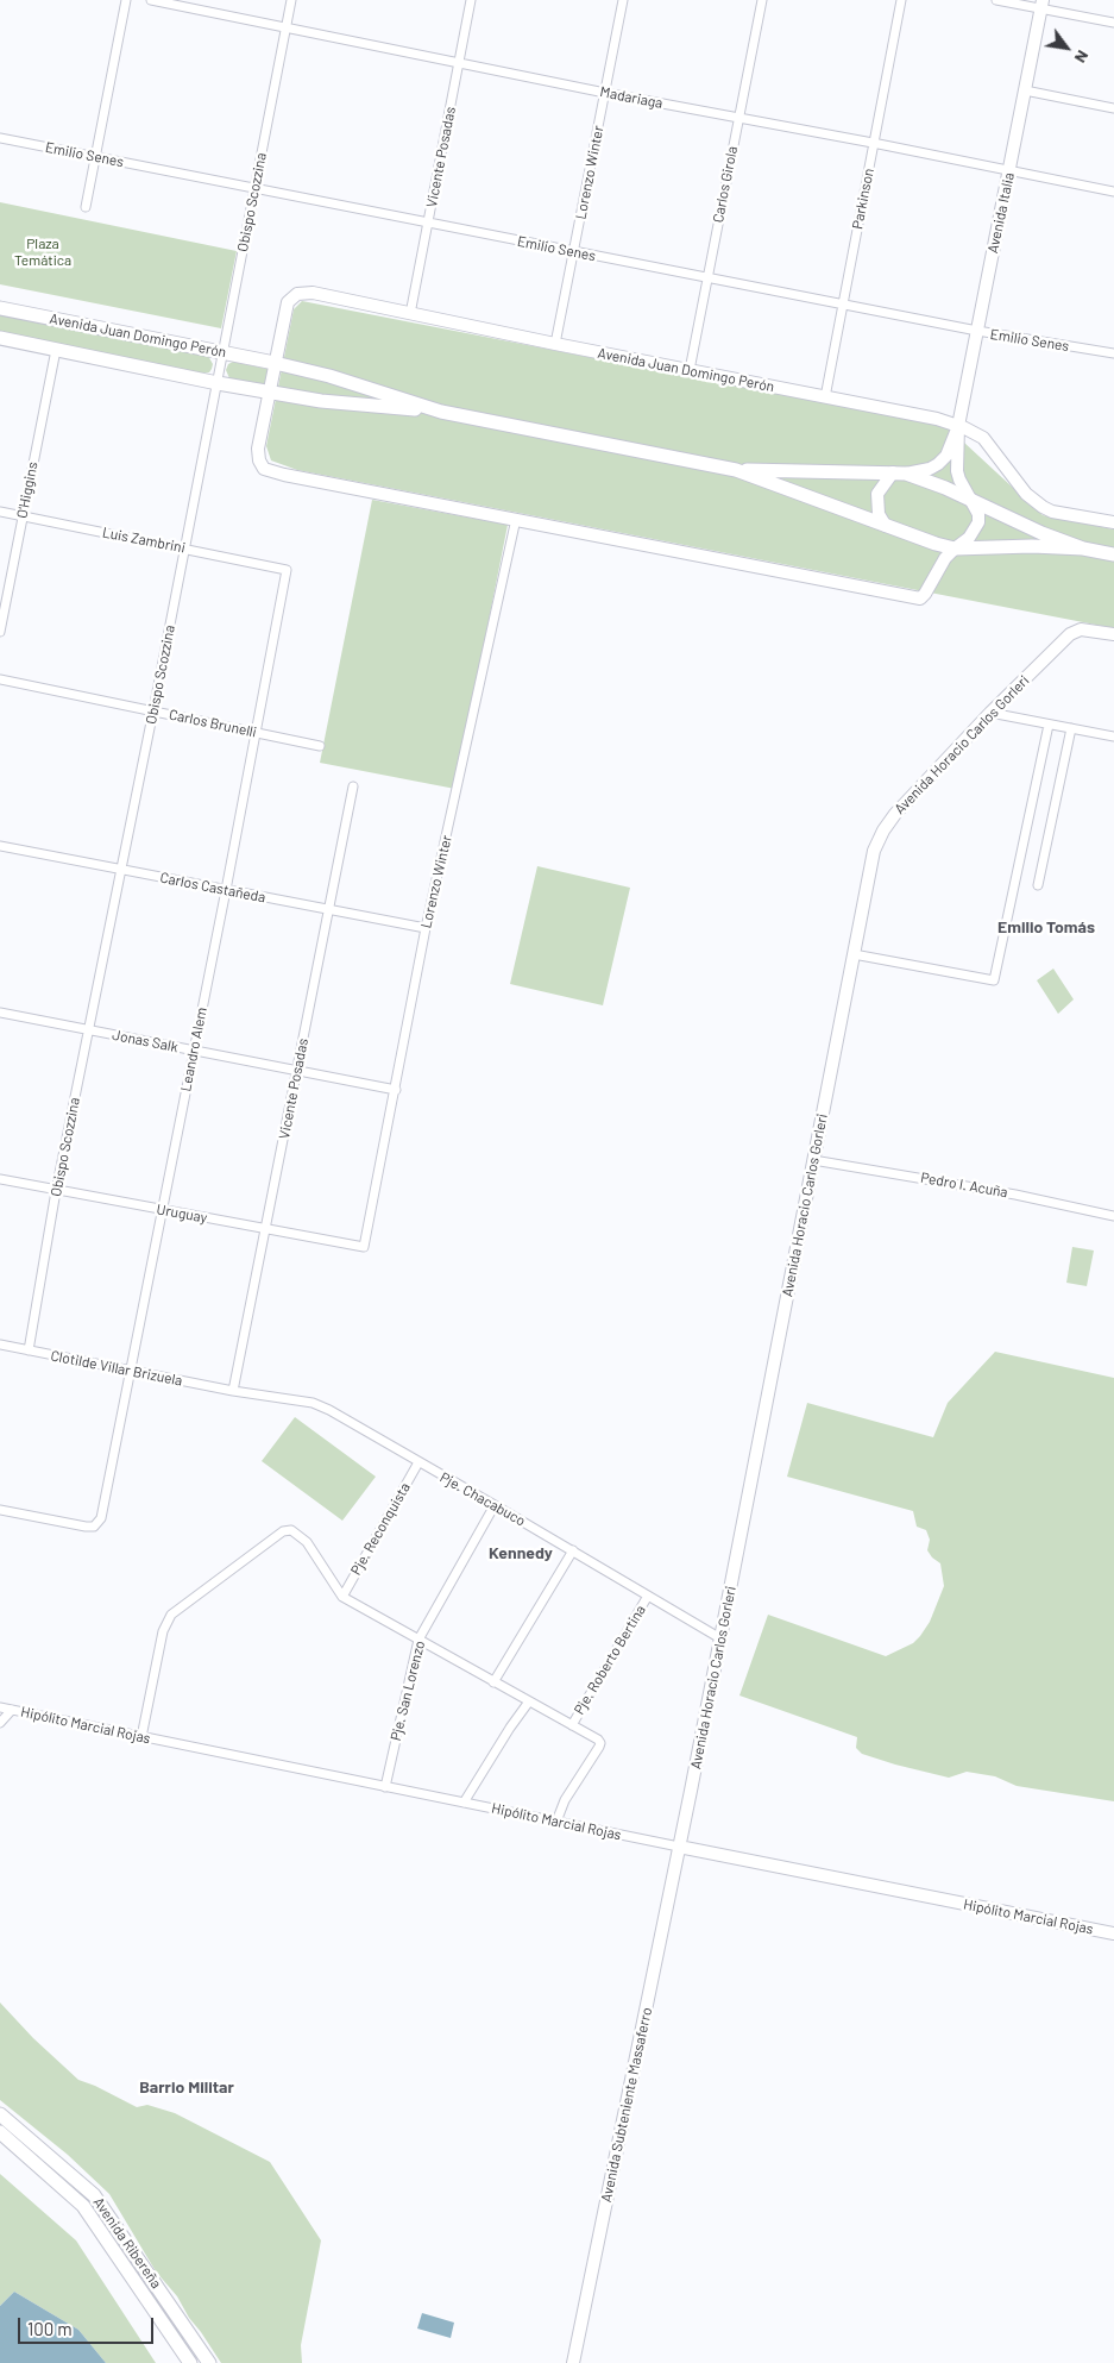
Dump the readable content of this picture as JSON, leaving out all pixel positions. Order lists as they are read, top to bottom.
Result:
{
  "streets": {
    "main road": [
      "Avenida Italia",
      "Avenida Juan Domingo Perón",
      "Avenida Horacio Carlos Gorleri",
      "Hipólito Marcial Rojas",
      "Avenida Subteniente Massaferro",
      "Avenida Ribereña"
    ],
    "street": [
      "Madariaga",
      "Emilio Senes",
      "Vicente Posadas",
      "Lorenzo Winter",
      "Carlos Girola",
      "Parkinson",
      "Obispo Scozzina",
      "O'Higgins",
      "Luis Zambrini",
      "Carlos Brunelli",
      "Carlos Castañeda",
      "Jonas Salk",
      "Leandro Alem",
      "Pedro I. Acuña",
      "Uruguay",
      "Clotilde Villar Brizuela",
      "Pje. Chacabuco",
      "Pje. Reconquista",
      "Pje. Roberto Bertina",
      "Pje. San Lorenzo"
    ]
  },
  "crossings": [
    ["Madariaga", "Vicente Posadas"],
    ["Madariaga", "Lorenzo Winter"],
    ["Madariaga", "Carlos Girola"],
    ["Madariaga", "Parkinson"],
    ["Madariaga", "Obispo Scozzina"],
    ["Madariaga", "Avenida Italia"],
    ["Emilio Senes", "Vicente Posadas"],
    ["Emilio Senes", "Lorenzo Winter"],
    ["Emilio Senes", "Carlos Girola"],
    ["Emilio Senes", "Parkinson"],
    ["Emilio Senes", "Obispo Scozzina"],
    ["Emilio Senes", "Avenida Italia"],
    ["Vicente Posadas", "Avenida Juan Domingo Perón"],
    ["Vicente Posadas", "Carlos Castañeda"],
    ["Vicente Posadas", "Jonas Salk"],
    ["Vicente Posadas", "Uruguay"],
    ["Vicente Posadas", "Clotilde Villar Brizuela"],
    ["Vicente Posadas", "Pje. Chacabuco"],
    ["Lorenzo Winter", "Avenida Juan Domingo Perón"],
    ["Lorenzo Winter", "Carlos Castañeda"],
    ["Lorenzo Winter", "Jonas Salk"],
    ["Lorenzo Winter", "Uruguay"],
    ["Carlos Girola", "Avenida Juan Domingo Perón"],
    ["Parkinson", "Avenida Juan Domingo Perón"],
    ["Obispo Scozzina", "Avenida Juan Domingo Perón"],
    ["Obispo Scozzina", "Luis Zambrini"],
    ["Obispo Scozzina", "Carlos Brunelli"],
    ["Obispo Scozzina", "Carlos Castañeda"],
    ["Obispo Scozzina", "Jonas Salk"],
    ["Obispo Scozzina", "Uruguay"],
    ["Obispo Scozzina", "Clotilde Villar Brizuela"],
    ["Avenida Italia", "Avenida Juan Domingo Perón"],
    ["Avenida Juan Domingo Perón", "O'Higgins"],
    ["O'Higgins", "Luis Zambrini"],
    ["Luis Zambrini", "Leandro Alem"],
    ["Carlos Brunelli", "Leandro Alem"],
    ["Avenida Horacio Carlos Gorleri", "Pedro I. Acuña"],
    ["Avenida Horacio Carlos Gorleri", "Pje. Chacabuco"],
    ["Avenida Horacio Carlos Gorleri", "Hipólito Marcial Rojas"],
    ["Avenida Horacio Carlos Gorleri", "Avenida Subteniente Massaferro"],
    ["Carlos Castañeda", "Leandro Alem"],
    ["Jonas Salk", "Leandro Alem"],
    ["Leandro Alem", "Uruguay"],
    ["Leandro Alem", "Clotilde Villar Brizuela"],
    ["Clotilde Villar Brizuela", "Pje. Chacabuco"],
    ["Pje. Chacabuco", "Pje. Reconquista"],
    ["Pje. Chacabuco", "Pje. Roberto Bertina"],
    ["Pje. Chacabuco", "Pje. San Lorenzo"],
    ["Pje. San Lorenzo", "Hipólito Marcial Rojas"],
    ["Hipólito Marcial Rojas", "Avenida Subteniente Massaferro"]
  ],
  "districts": ["Emilio Tomás", "Kennedy", "Barrio Militar"],
  "parks": ["Plaza Temática"],
  "scale_bar": "100 m",
  "north": "bottom right"
}
